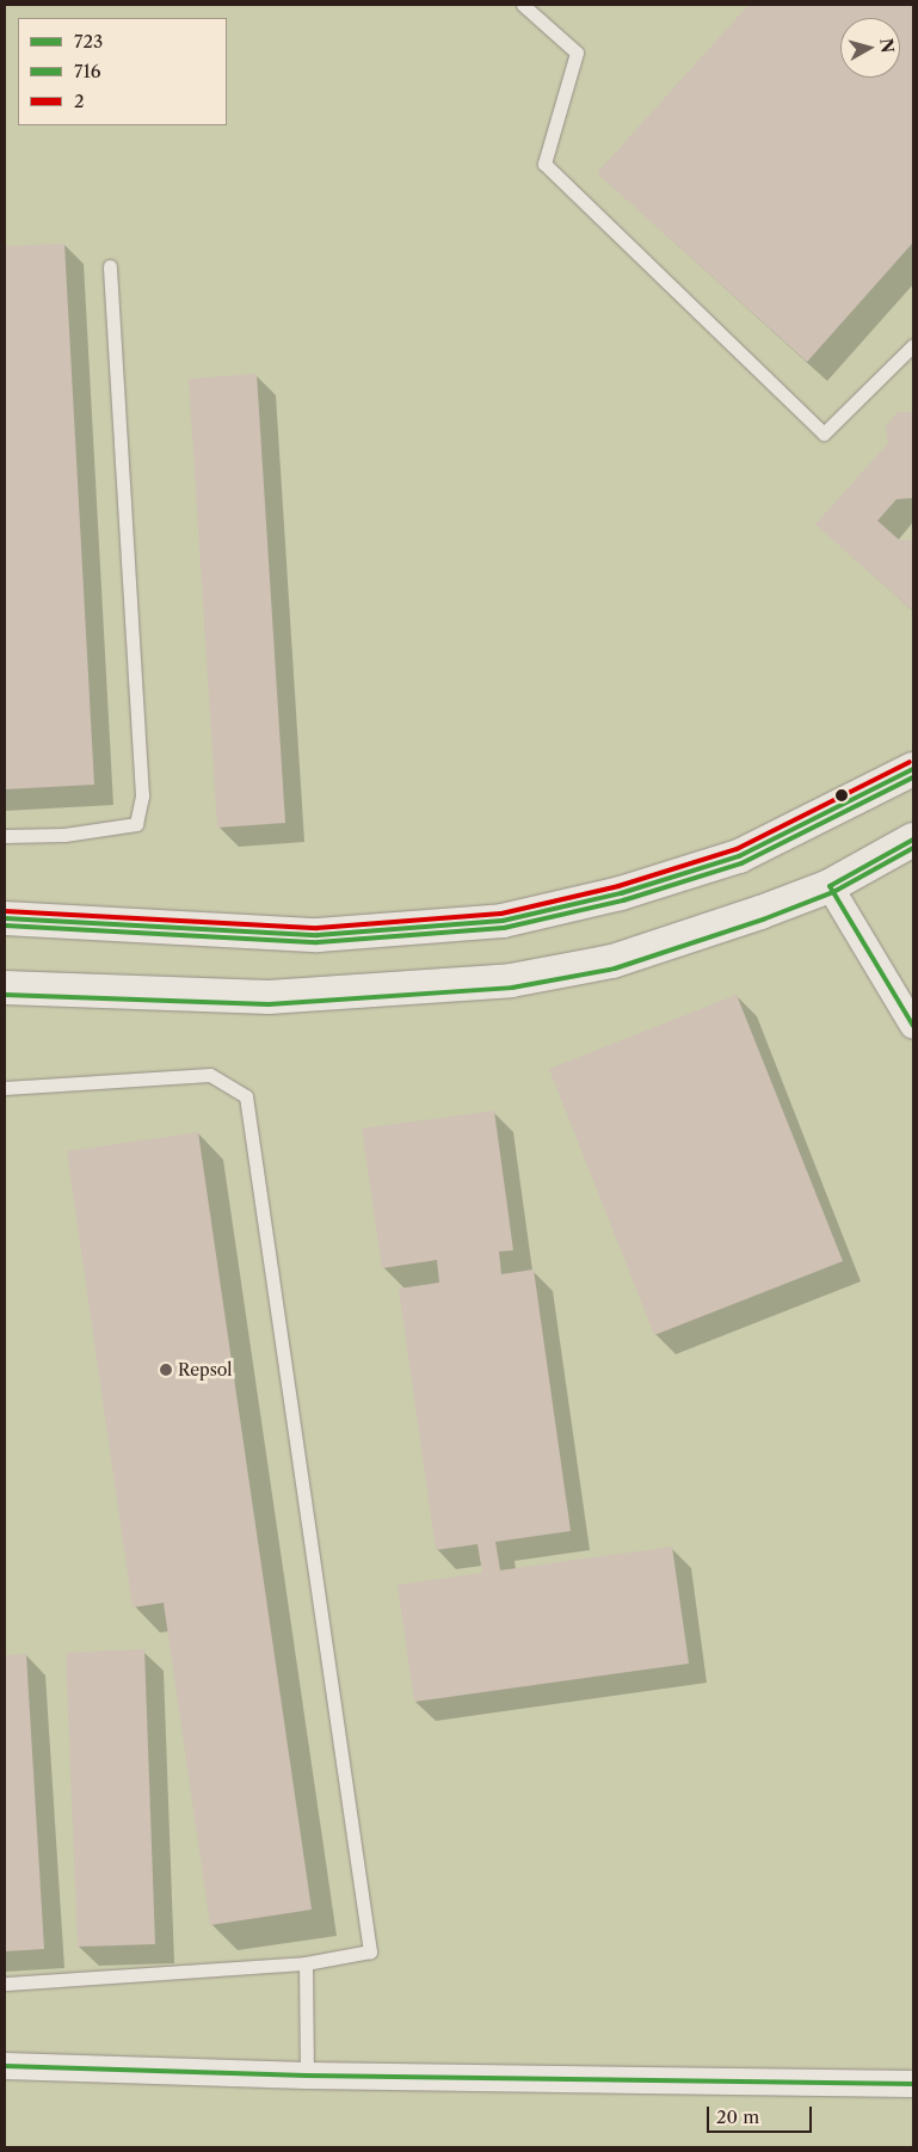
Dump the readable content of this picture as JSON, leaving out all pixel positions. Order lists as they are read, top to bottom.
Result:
{
  "places": ["Repsol"],
  "lines": ["transit line 2", "transit line 723", "transit line 716"],
  "legend": ["723", "716", "2"],
  "scale_bar": "20 m",
  "north": "right"
}
